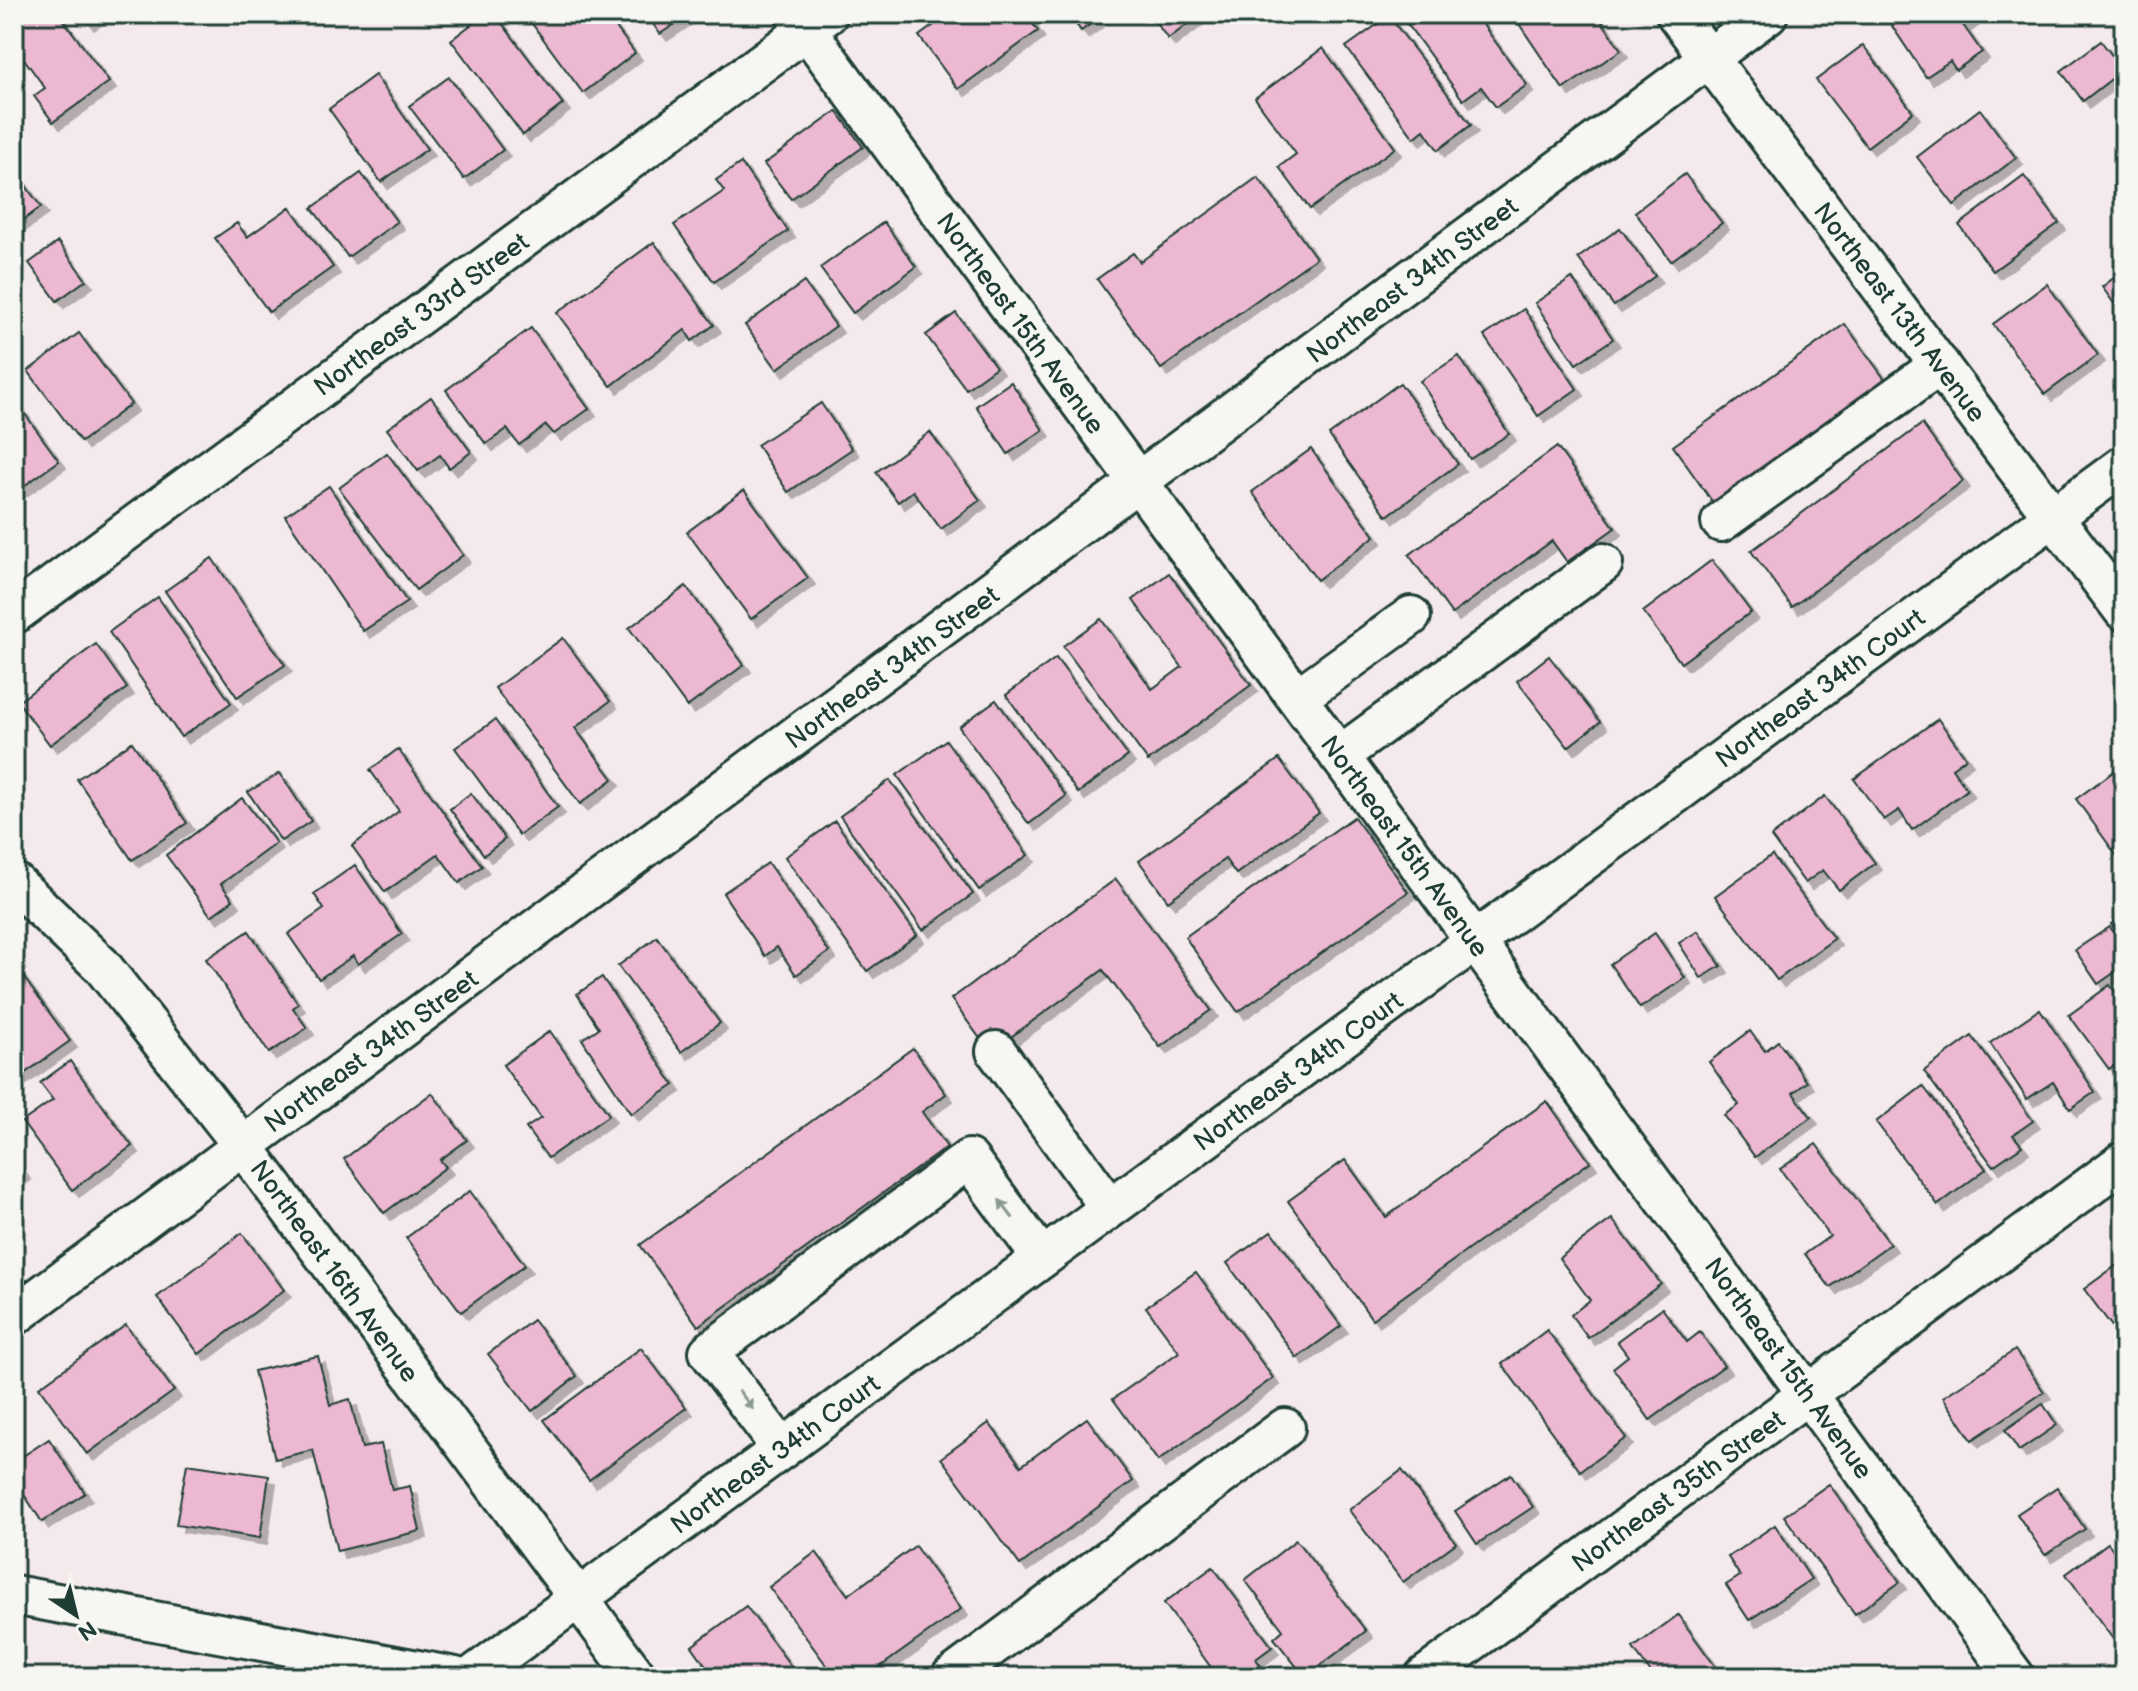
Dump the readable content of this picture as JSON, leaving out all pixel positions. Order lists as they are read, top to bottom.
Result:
{
  "streets": {
    "street": [
      "Northeast 34th Street",
      "Northeast 13th Avenue",
      "Northeast 33rd Street",
      "Northeast 15th Avenue",
      "Northeast 34th Court",
      "Northeast 16th Avenue",
      "Northeast 35th Street"
    ]
  },
  "crossings": [
    ["Northeast 34th Street", "Northeast 13th Avenue"],
    ["Northeast 34th Street", "Northeast 15th Avenue"],
    ["Northeast 34th Street", "Northeast 16th Avenue"],
    ["Northeast 13th Avenue", "Northeast 34th Court"],
    ["Northeast 33rd Street", "Northeast 15th Avenue"],
    ["Northeast 15th Avenue", "Northeast 34th Court"],
    ["Northeast 15th Avenue", "Northeast 35th Street"],
    ["Northeast 34th Court", "Northeast 16th Avenue"]
  ],
  "north": "bottom right"
}
